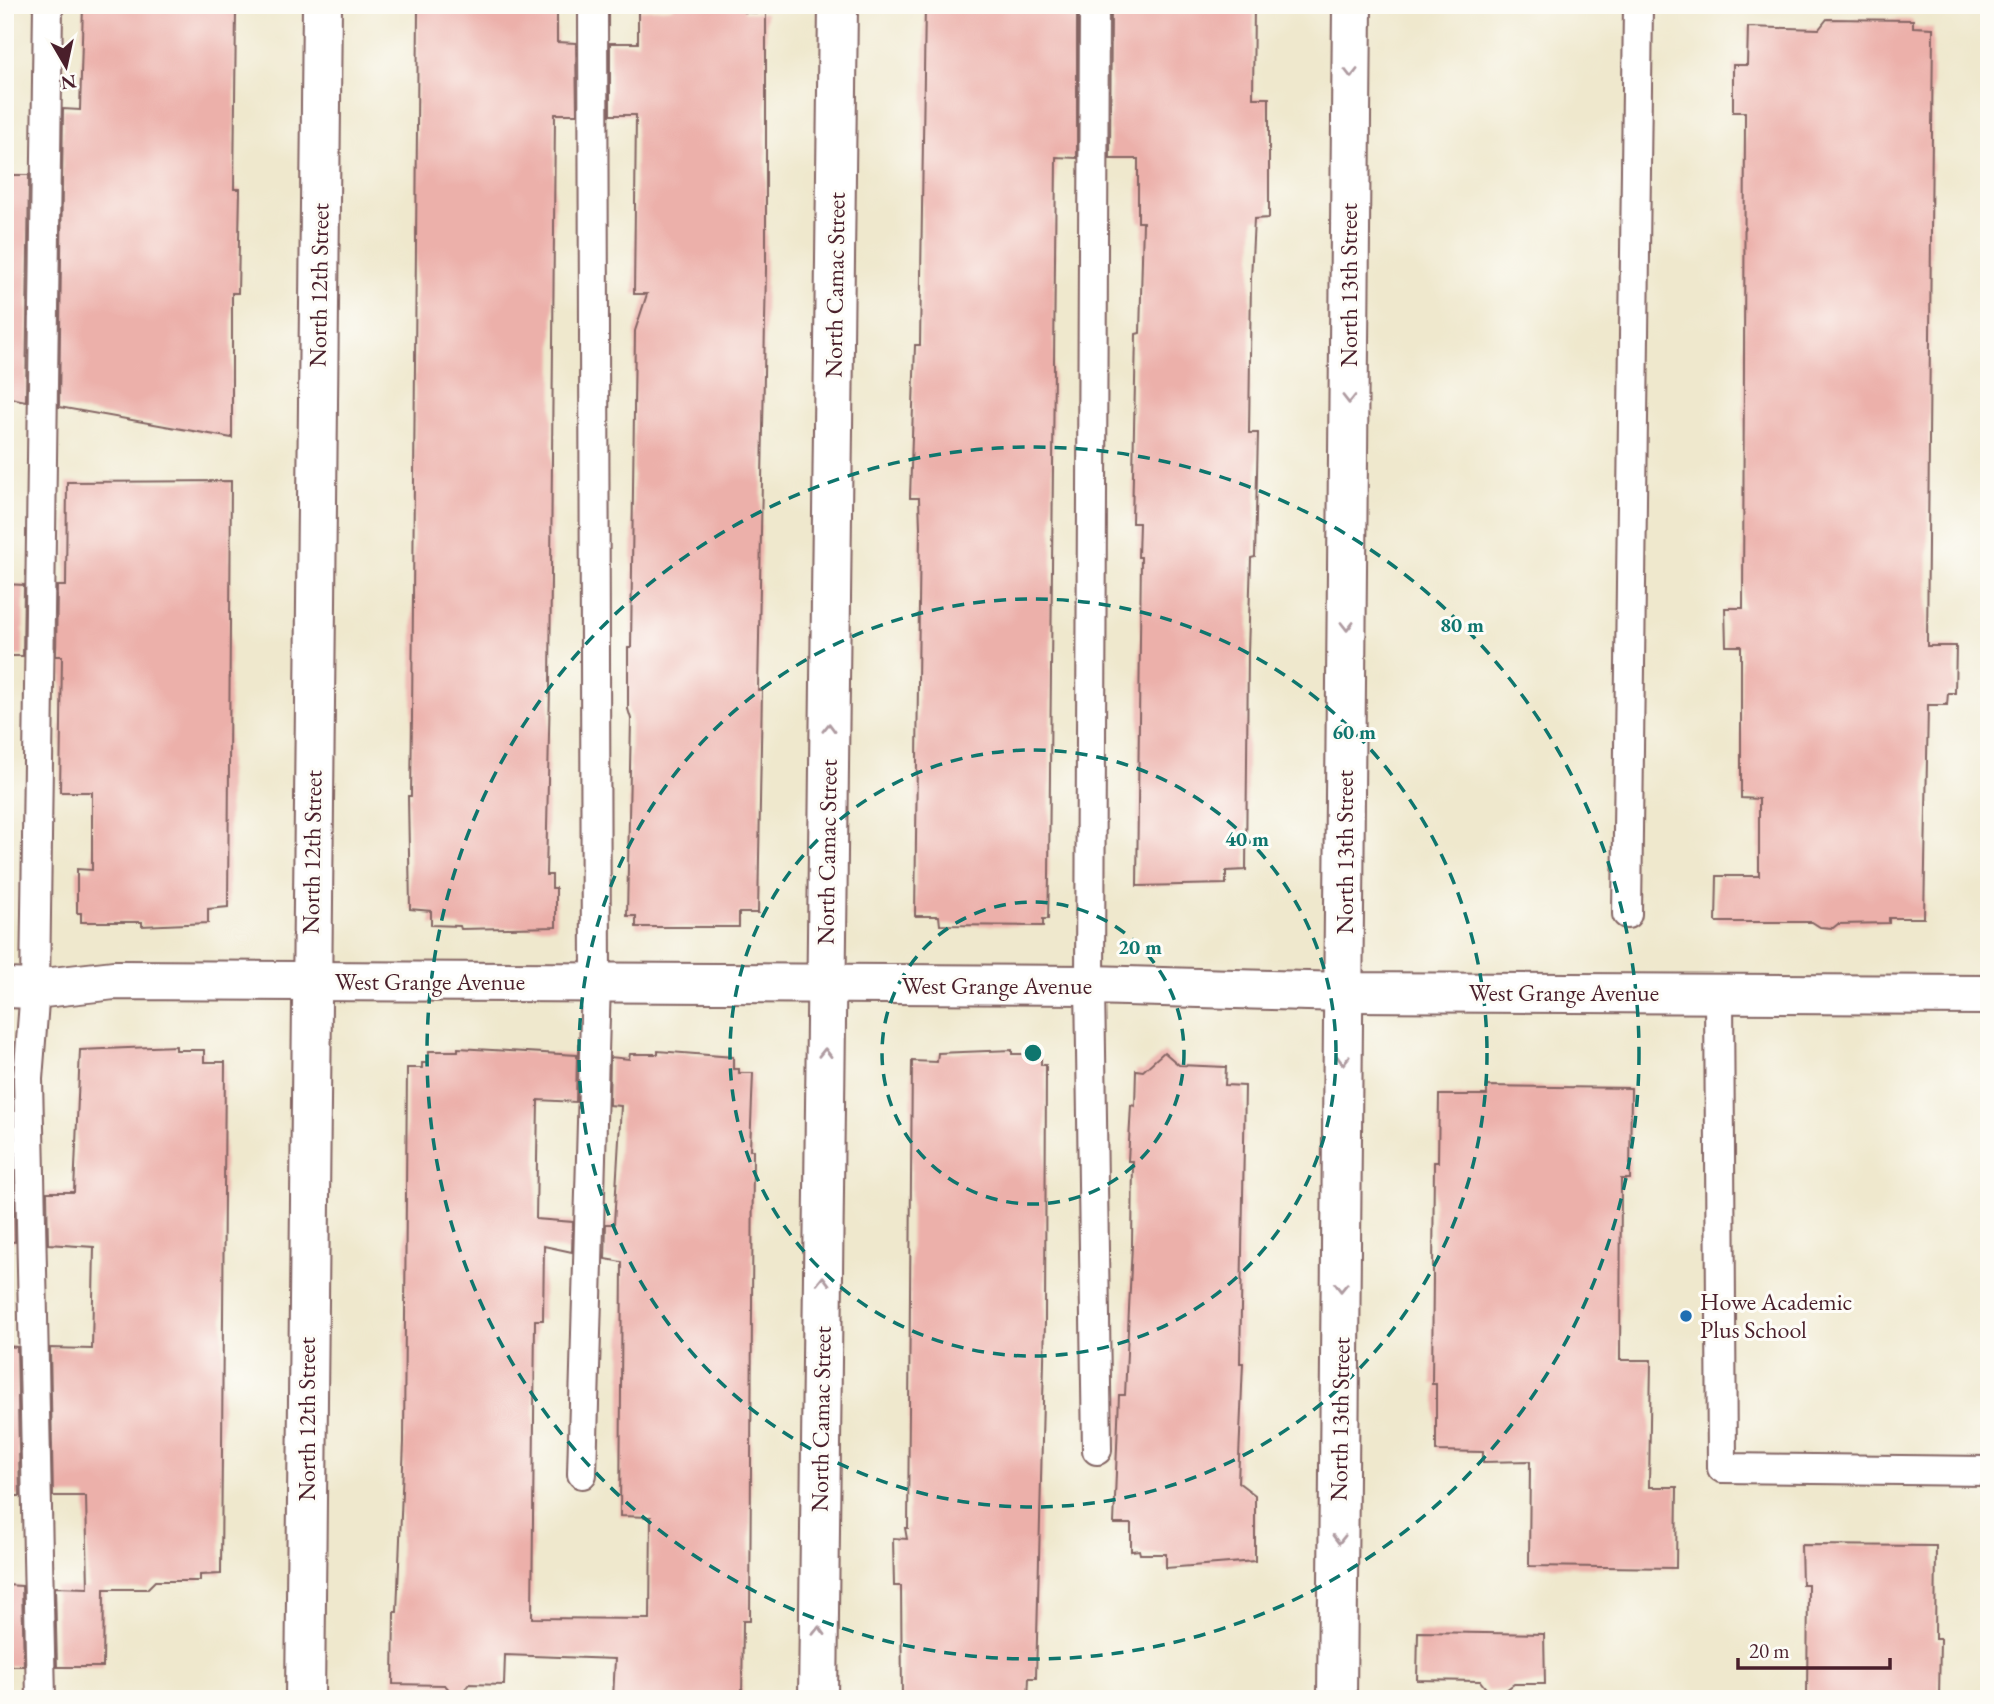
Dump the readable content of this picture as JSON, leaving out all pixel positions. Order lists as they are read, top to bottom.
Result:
{
  "streets": {
    "street": [
      "North 12th Street",
      "North Camac Street",
      "North 13th Street",
      "West Grange Avenue"
    ]
  },
  "crossings": [
    ["North 12th Street", "West Grange Avenue"],
    ["North Camac Street", "West Grange Avenue"],
    ["North 13th Street", "West Grange Avenue"]
  ],
  "one_way": ["North Camac Street", "North 13th Street"],
  "places": ["Howe Academic Plus School"],
  "scale_bar": "20 m",
  "north": "bottom",
  "rings": [
    "80 m",
    "60 m",
    "40 m",
    "20 m"
  ]
}
